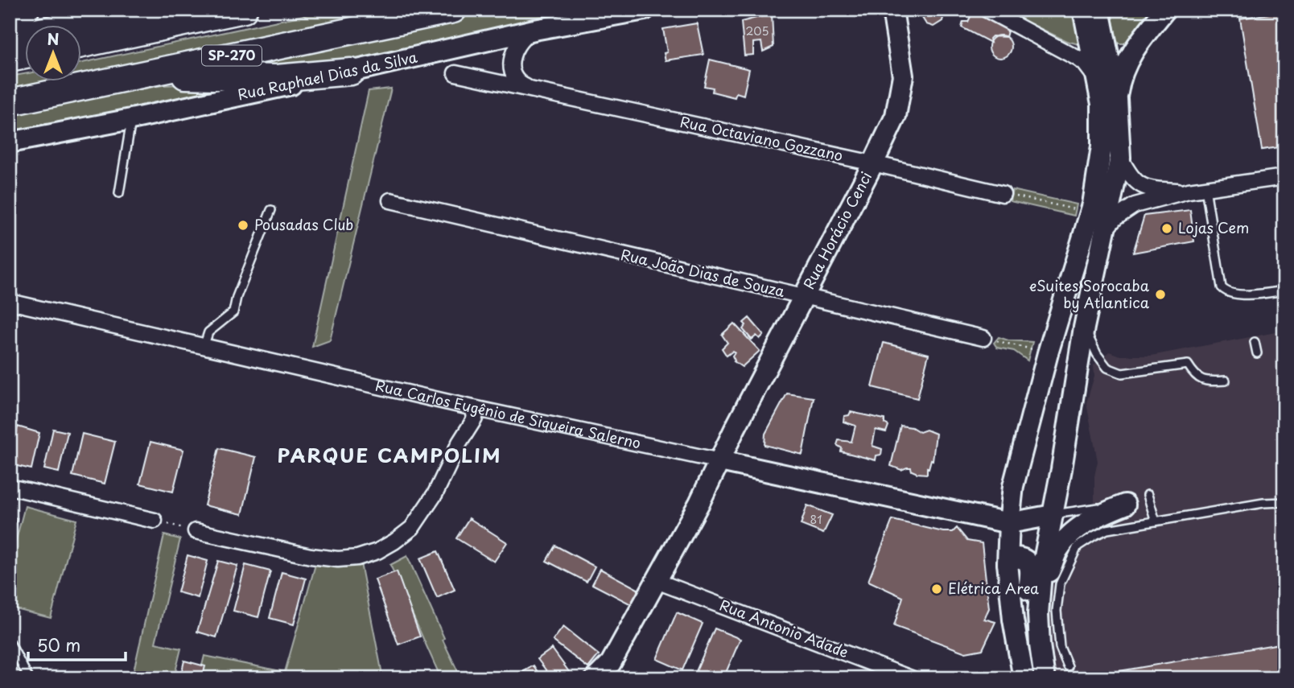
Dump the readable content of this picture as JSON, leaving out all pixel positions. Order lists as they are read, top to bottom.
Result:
{
  "streets": {
    "highway": ["SP-270"],
    "main road": ["Rua Raphael Dias da Silva", "Rua Horácio Cenci", "Rua Carlos Eugênio de Siqueira Salerno"],
    "street": ["Rua Octaviano Gozzano", "Rua João Dias de Souza", "Rua Antonio Adade"]
  },
  "crossings": [
    ["Rua Octaviano Gozzano", "Rua Horácio Cenci"],
    ["Rua Horácio Cenci", "Rua João Dias de Souza"],
    ["Rua Horácio Cenci", "Rua Carlos Eugênio de Siqueira Salerno"],
    ["Rua Horácio Cenci", "Rua Antonio Adade"]
  ],
  "districts": ["PARQUE CAMPOLIM"],
  "places": [
    "Pousadas Club",
    "Lojas Cem",
    "eSuites Sorocaba by Atlantica",
    "Elétrica Area"
  ],
  "house_numbers": ["205", "81"],
  "scale_bar": "50 m",
  "north": "top"
}
